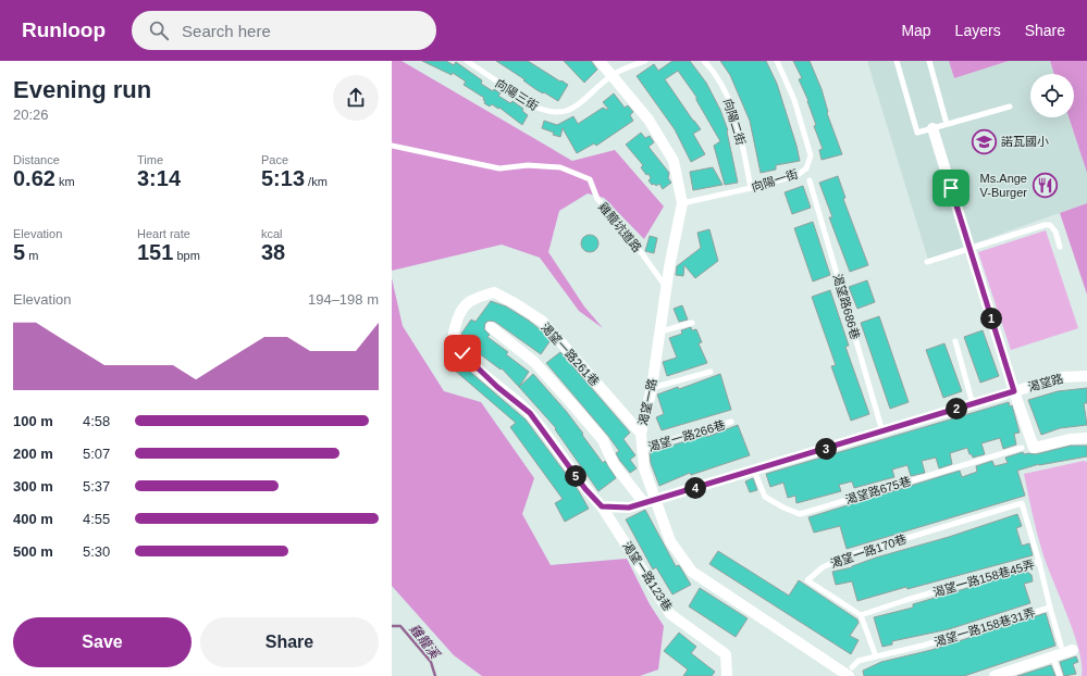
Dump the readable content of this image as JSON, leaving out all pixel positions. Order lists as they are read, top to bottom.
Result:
{
  "streets": {
    "street": [
      "渴望一路261巷",
      "渴望路",
      "渴望一路",
      "渴望一路123巷"
    ],
    "lane": [
      "向陽三街",
      "向陽二街",
      "向陽一街",
      "雞籠坑道路",
      "渴望路686巷",
      "渴望一路266巷",
      "渴望路675巷",
      "渴望一路170巷",
      "渴望一路158巷45弄",
      "渴望一路158巷31弄"
    ]
  },
  "crossings": [
    ["向陽三街", "渴望一路"],
    ["向陽二街", "向陽一街"],
    ["向陽一街", "渴望一路"],
    ["雞籠坑道路", "渴望一路"],
    ["渴望路686巷", "渴望路"],
    ["渴望一路261巷", "渴望一路"],
    ["渴望一路261巷", "渴望一路123巷"],
    ["渴望路", "渴望一路"],
    ["渴望路", "渴望路675巷"],
    ["渴望一路", "渴望一路266巷"],
    ["渴望一路170巷", "渴望一路158巷45弄"],
    ["渴望一路158巷45弄", "渴望一路158巷31弄"]
  ],
  "water": ["雞籠溪"],
  "places": {
    "school or university": ["諾瓦國小"],
    "restaurant": ["Ms.Ange V-Burger"]
  },
  "page": {
    "header": "Runloop",
    "search": "Search here",
    "nav": ["Map", "Layers", "Share"],
    "heading": ["Evening run", "20:26"],
    "stats": [
      ["Distance", "0.62 km"],
      ["Time", "3:14"],
      ["Pace", "5:13 /km"],
      ["Elevation", "5 m"],
      ["Heart rate", "151 bpm"],
      ["kcal", "38"]
    ],
    "chart": ["Elevation", "194–198 m"],
    "pins": [
      "1",
      "2",
      "3",
      "5",
      "4"
    ],
    "list": [
      {
        "name": "100 m",
        "note": "4:58"
      },
      {
        "name": "200 m",
        "note": "5:07"
      },
      {
        "name": "300 m",
        "note": "5:37"
      },
      {
        "name": "400 m",
        "note": "4:55"
      },
      {
        "name": "500 m",
        "note": "5:30"
      }
    ],
    "buttons": ["Save", "Share"]
  }
}
